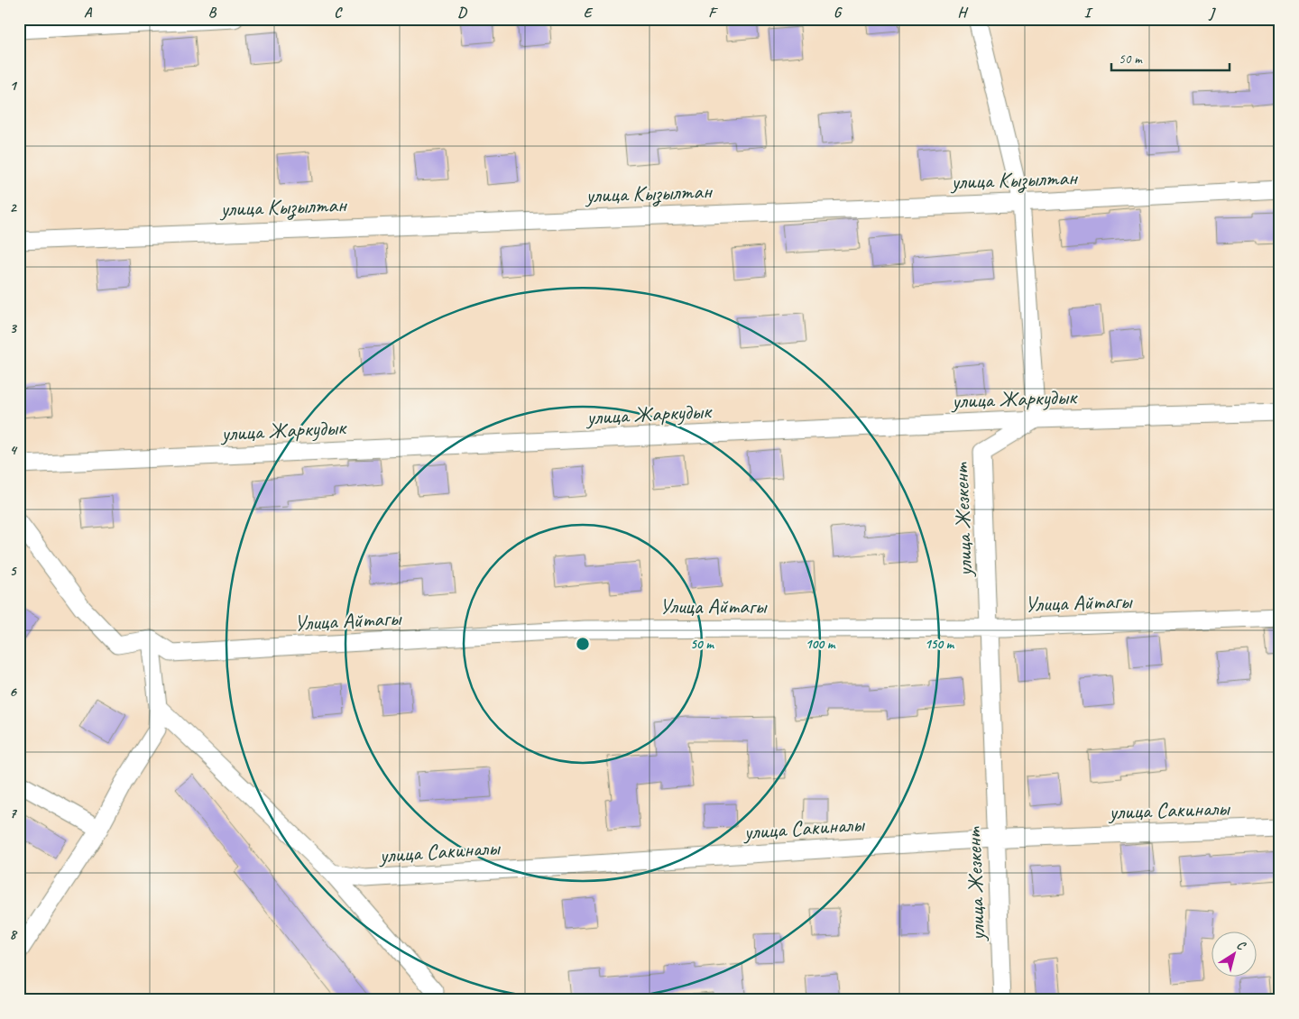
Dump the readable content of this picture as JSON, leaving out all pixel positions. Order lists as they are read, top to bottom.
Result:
{
  "streets": {
    "street": [
      "улица Кызылтан",
      "улица Жаркудык",
      "улица Жезкент",
      "Улица Айтагы",
      "улица Сакиналы"
    ]
  },
  "crossings": [
    ["улица Жаркудык", "улица Жезкент"],
    ["улица Жезкент", "Улица Айтагы"],
    ["улица Жезкент", "улица Сакиналы"]
  ],
  "scale_bar": "50 m",
  "north": "top right",
  "grid": {
    "columns": [
      "A",
      "B",
      "C",
      "D",
      "E",
      "F",
      "G",
      "H",
      "I",
      "J"
    ],
    "rows": [
      "1",
      "2",
      "3",
      "4",
      "5",
      "6",
      "7",
      "8"
    ]
  },
  "rings": ["50 m", "100 m", "150 m"]
}
